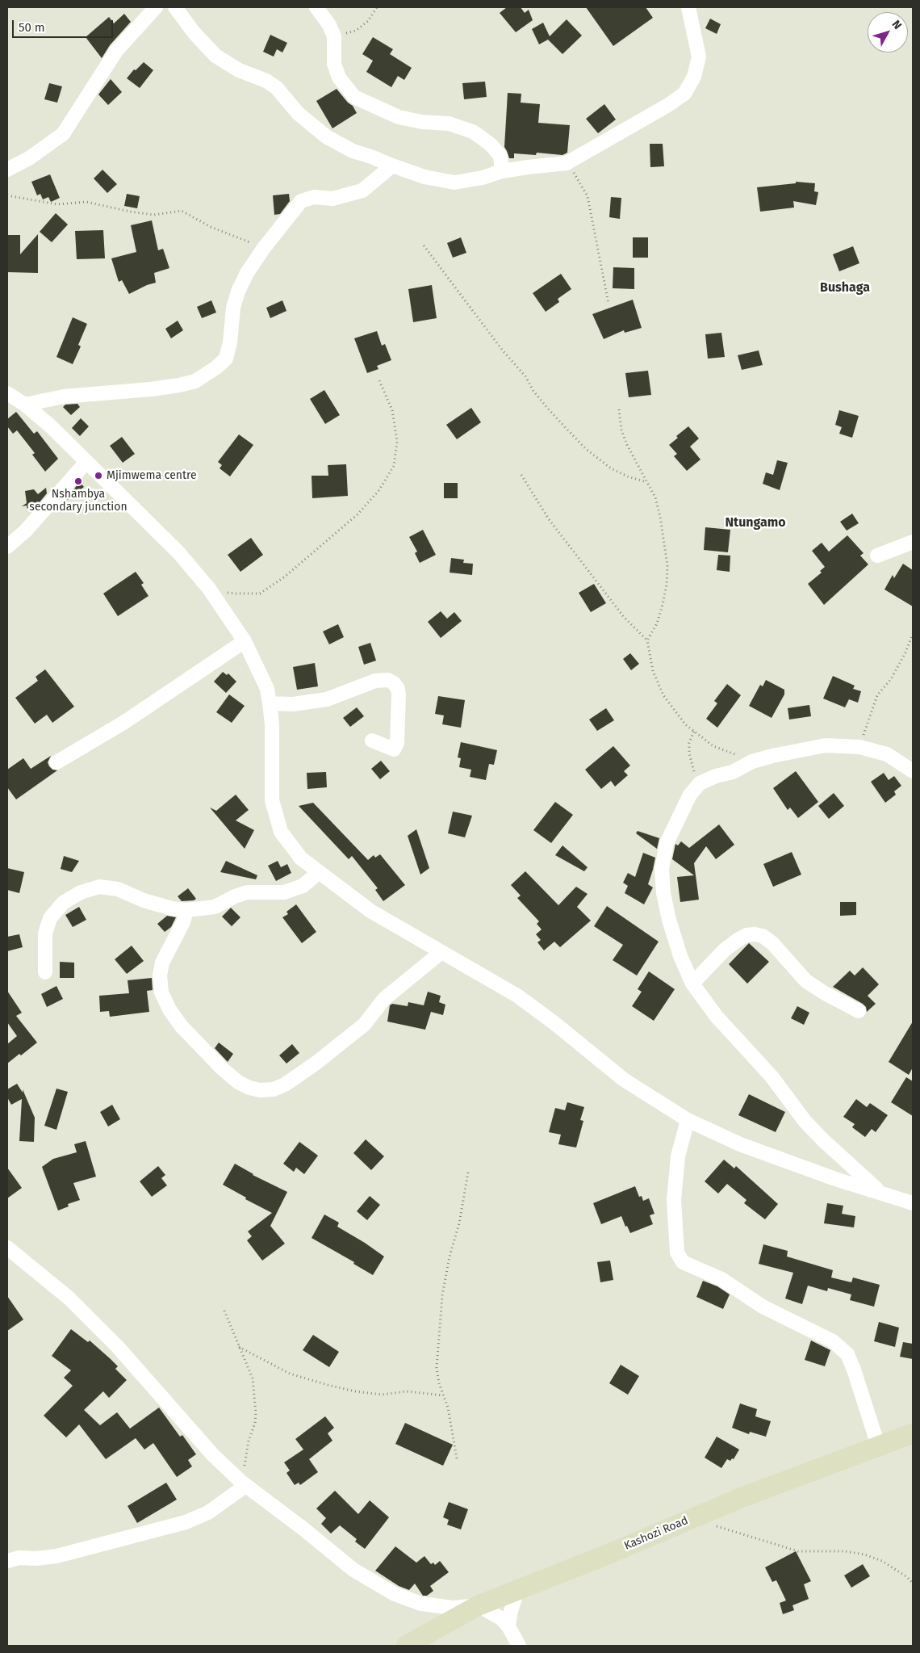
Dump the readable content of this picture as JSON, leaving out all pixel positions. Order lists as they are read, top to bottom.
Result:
{
  "streets": {
    "main road": ["Kashozi Road"]
  },
  "districts": ["Bushaga", "Ntungamo"],
  "places": ["Mjimwema centre", "Nshambya secondary junction"],
  "scale_bar": "50 m",
  "north": "top right"
}
